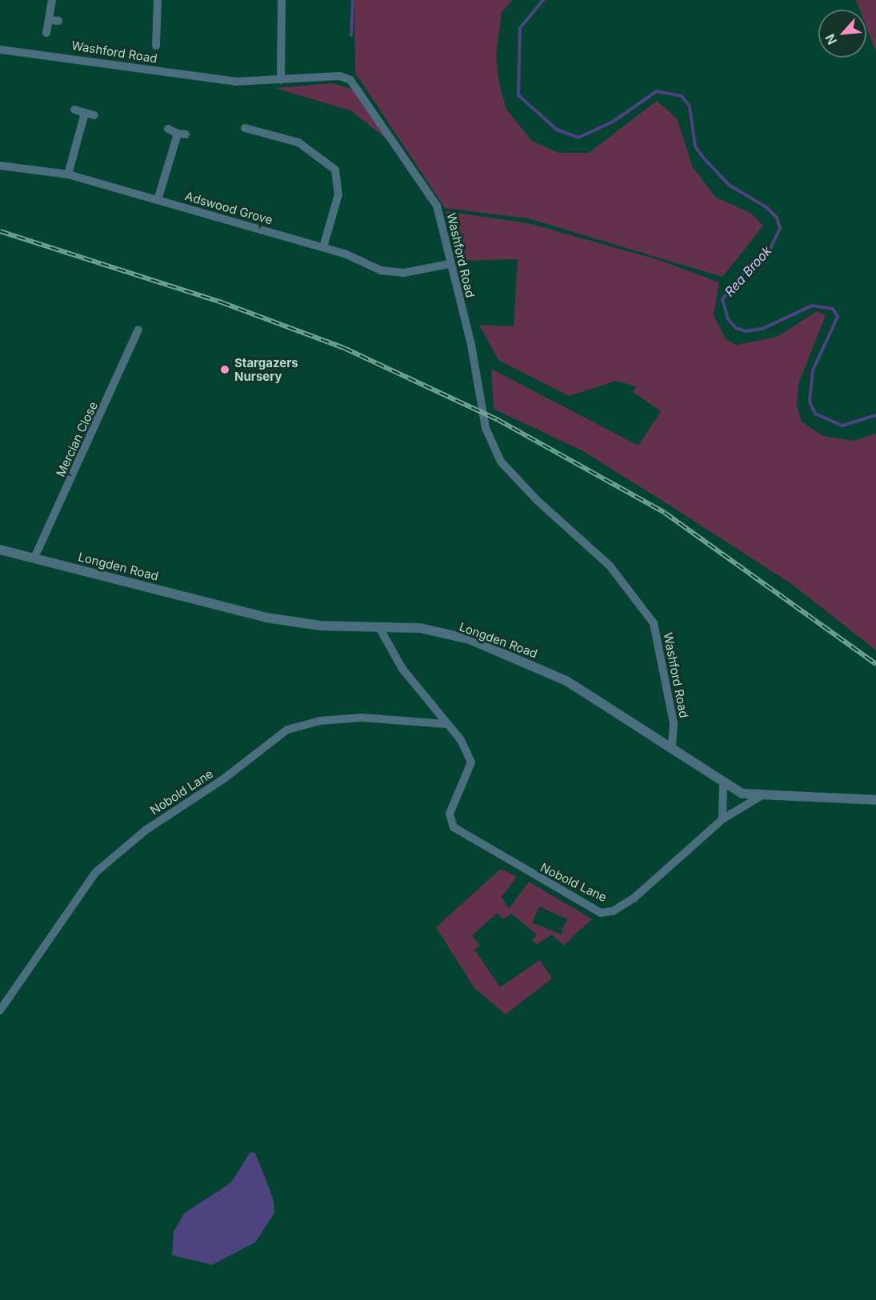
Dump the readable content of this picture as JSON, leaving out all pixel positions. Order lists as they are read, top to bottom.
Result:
{
  "streets": {
    "street": [
      "Washford Road",
      "Adswood Grove",
      "Mercian Close",
      "Longden Road",
      "Nobold Lane"
    ]
  },
  "crossings": [
    ["Washford Road", "Adswood Grove"],
    ["Washford Road", "Longden Road"],
    ["Mercian Close", "Longden Road"],
    ["Longden Road", "Nobold Lane"]
  ],
  "water": ["Rea Brook"],
  "places": ["Stargazers Nursery"],
  "north": "bottom left"
}
